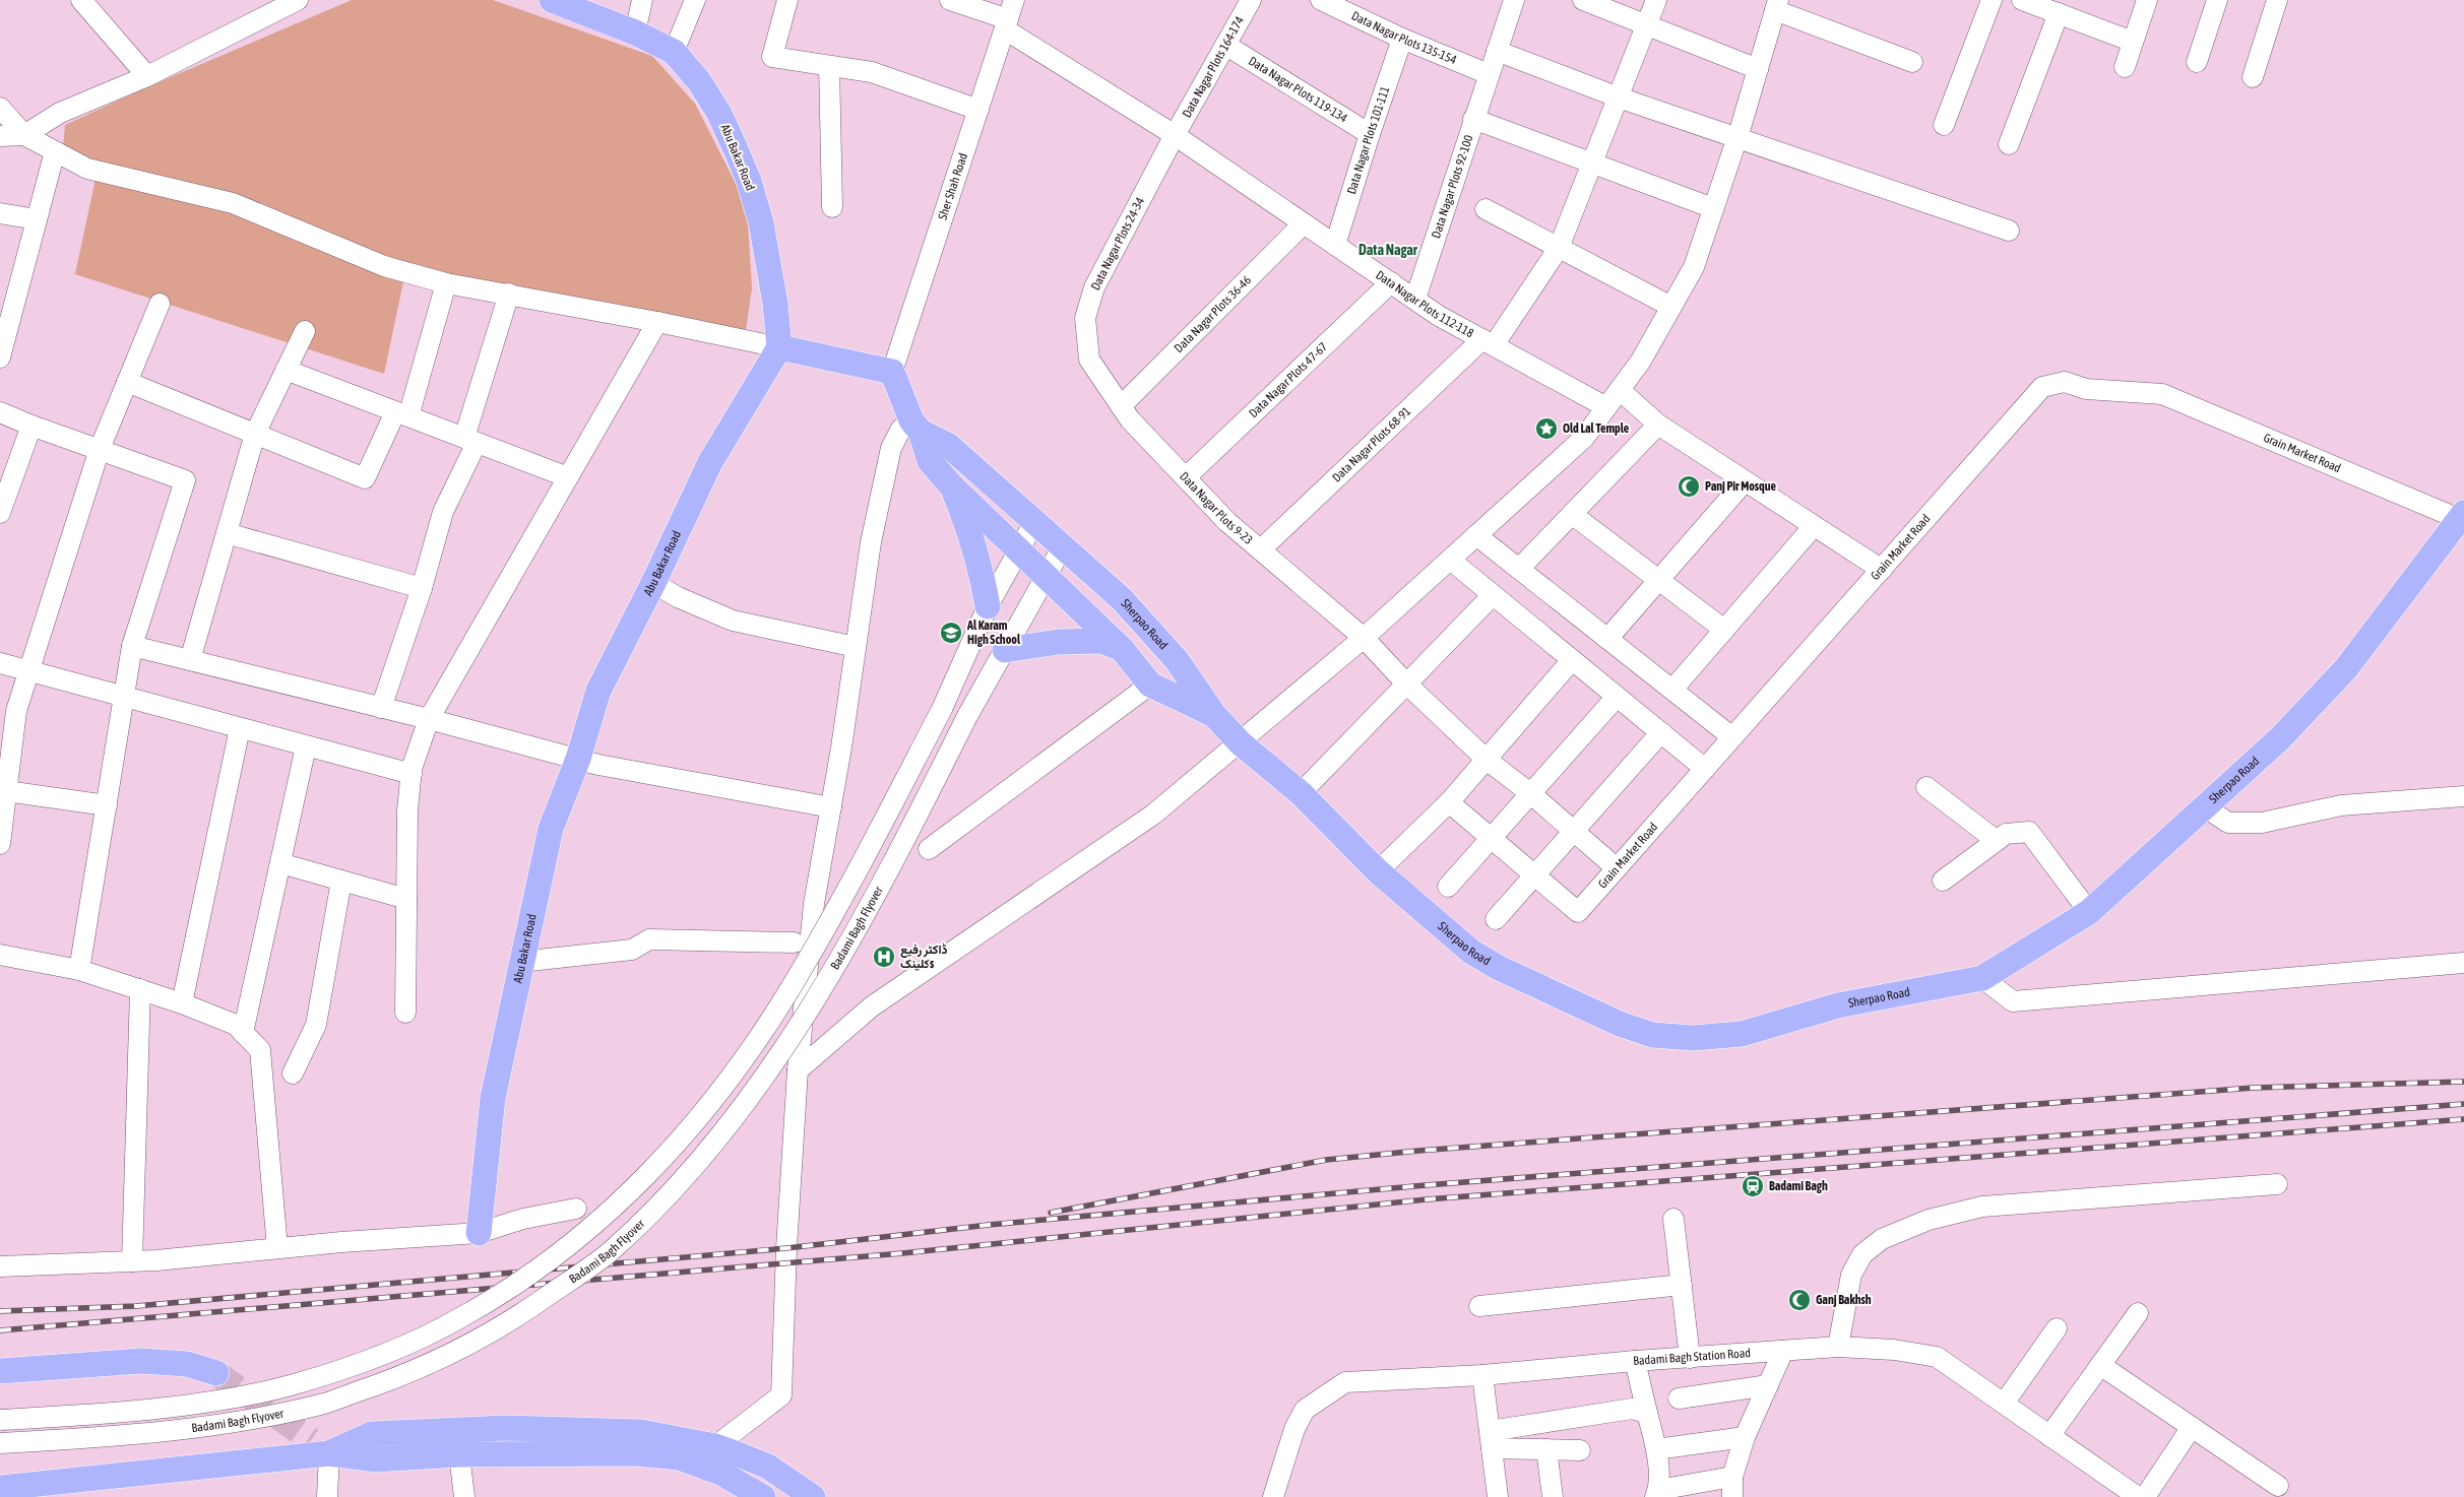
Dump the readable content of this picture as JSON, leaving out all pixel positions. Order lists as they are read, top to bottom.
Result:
{
  "streets": {
    "main road": ["Abu Bakar Road", "Sherpao Road"],
    "street": [
      "Data Nagar Plots 135-154",
      "Data Nagar Plots 164-174",
      "Data Nagar Plots 119-134",
      "Data Nagar Plots 101-111",
      "Sher Shah Road",
      "Data Nagar Plots 92-100",
      "Data Nagar Plots 24-34",
      "Data Nagar Plots 112-118",
      "Data Nagar Plots 36-46",
      "Data Nagar Plots 47-67",
      "Data Nagar Plots 68-91",
      "Grain Market Road",
      "Data Nagar Plots 9-23",
      "Badami Bagh Flyover",
      "Badami Bagh Station Road"
    ]
  },
  "crossings": [
    ["Data Nagar Plots 135-154", "Data Nagar Plots 101-111"],
    ["Data Nagar Plots 135-154", "Data Nagar Plots 92-100"],
    ["Data Nagar Plots 164-174", "Data Nagar Plots 119-134"],
    ["Data Nagar Plots 164-174", "Data Nagar Plots 24-34"],
    ["Data Nagar Plots 164-174", "Data Nagar Plots 112-118"],
    ["Data Nagar Plots 119-134", "Data Nagar Plots 101-111"],
    ["Data Nagar Plots 101-111", "Data Nagar Plots 112-118"],
    ["Sher Shah Road", "Data Nagar Plots 112-118"],
    ["Data Nagar Plots 92-100", "Data Nagar Plots 112-118"],
    ["Data Nagar Plots 24-34", "Data Nagar Plots 112-118"],
    ["Data Nagar Plots 24-34", "Data Nagar Plots 9-23"],
    ["Data Nagar Plots 112-118", "Data Nagar Plots 36-46"],
    ["Data Nagar Plots 112-118", "Data Nagar Plots 47-67"],
    ["Data Nagar Plots 112-118", "Data Nagar Plots 68-91"],
    ["Data Nagar Plots 36-46", "Data Nagar Plots 9-23"],
    ["Data Nagar Plots 47-67", "Data Nagar Plots 9-23"],
    ["Data Nagar Plots 68-91", "Data Nagar Plots 9-23"],
    ["Grain Market Road", "Data Nagar Plots 9-23"],
    ["Grain Market Road", "Sherpao Road"],
    ["Sherpao Road", "Badami Bagh Flyover"]
  ],
  "districts": ["Data Nagar"],
  "places": {
    "place": ["Old Lal Temple"],
    "mosque": ["Panj Pir Mosque", "Ganj Bakhsh"],
    "school or university": ["Al Karam High School"],
    "hospital": ["ڈاکٹر رفیع کلینکs"],
    "station": ["Badami Bagh"]
  }
}
